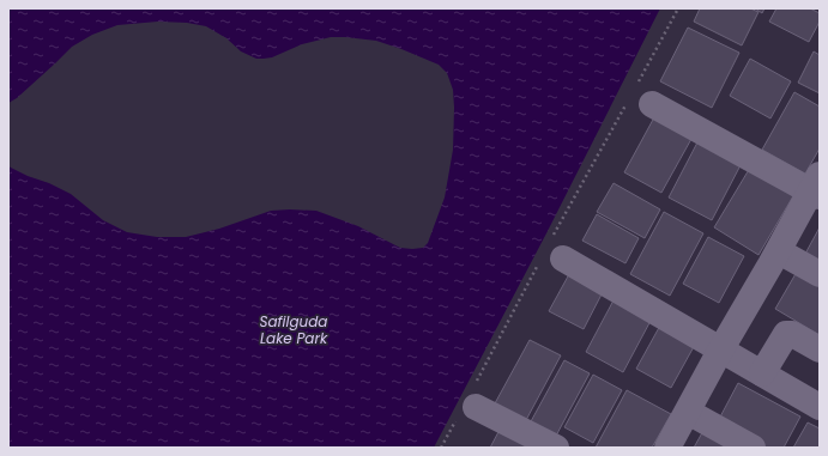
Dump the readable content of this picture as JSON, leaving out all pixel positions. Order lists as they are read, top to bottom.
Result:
{
  "water": ["Safilguda Lake Park"]
}
